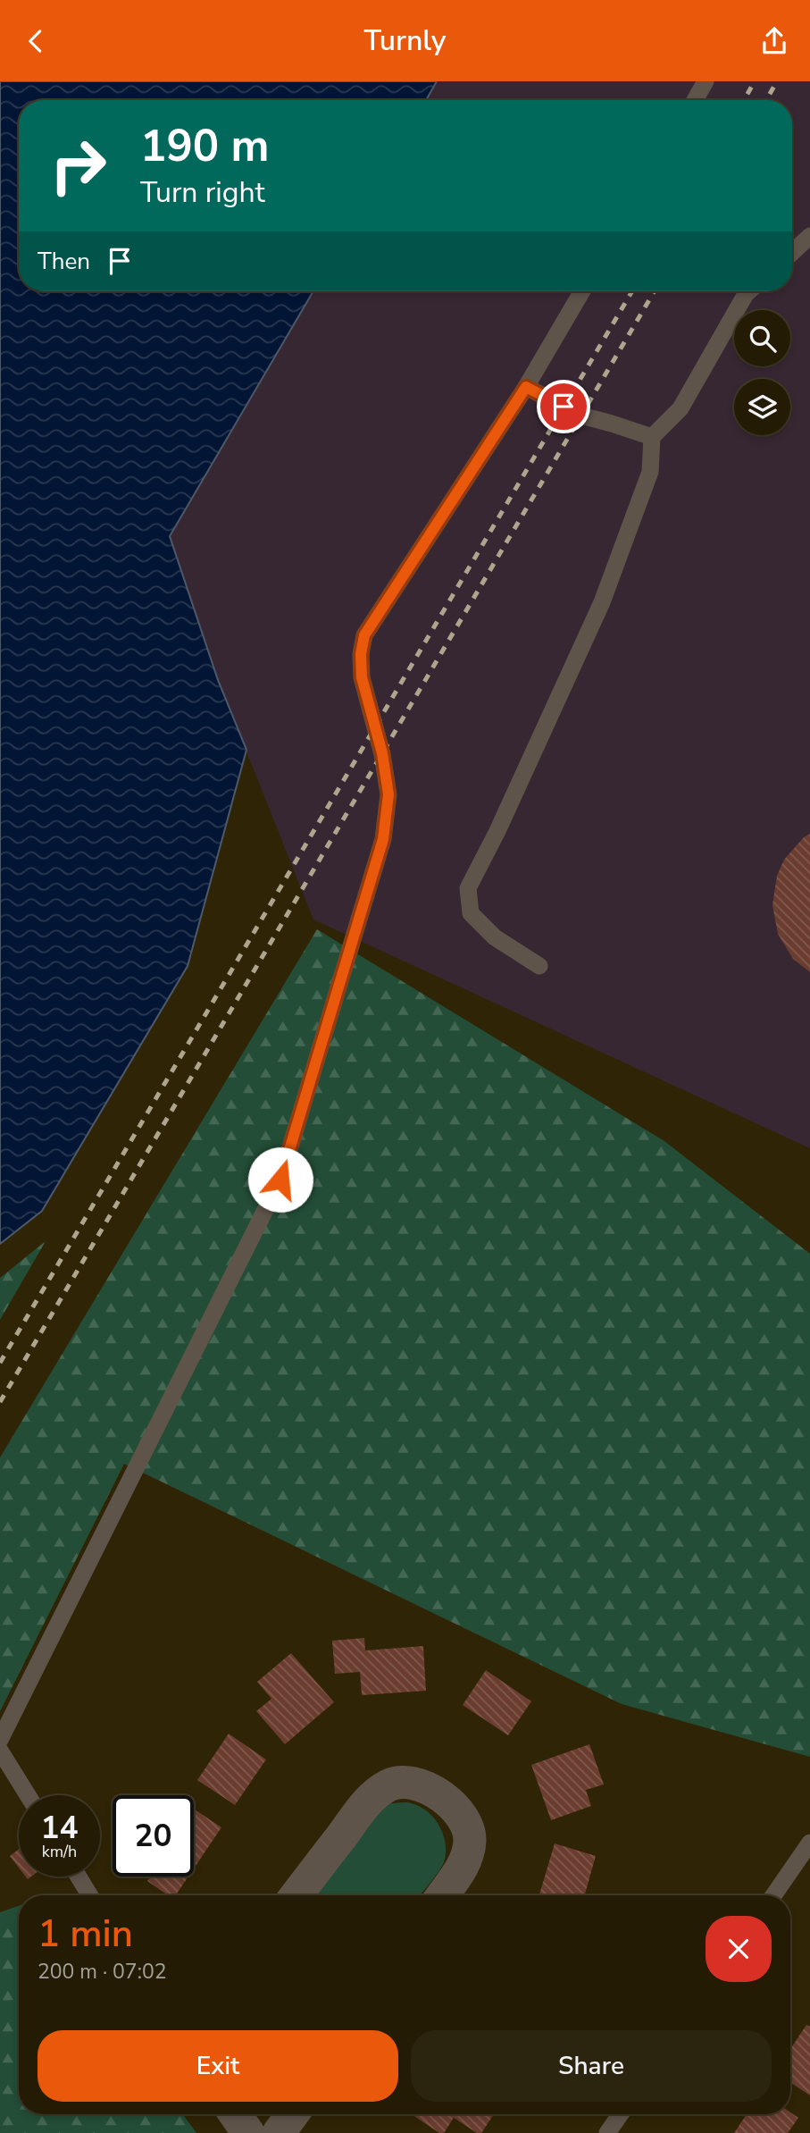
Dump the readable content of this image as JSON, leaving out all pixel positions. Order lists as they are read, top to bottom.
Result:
{
  "page": {
    "header": "Turnly",
    "turn": ["190 m", "Turn right"],
    "then": "Then",
    "speed": "14 km/h",
    "limit": "20",
    "heading": ["1 min", "200 m · 07:02"],
    "buttons": ["Exit", "Share"]
  }
}
